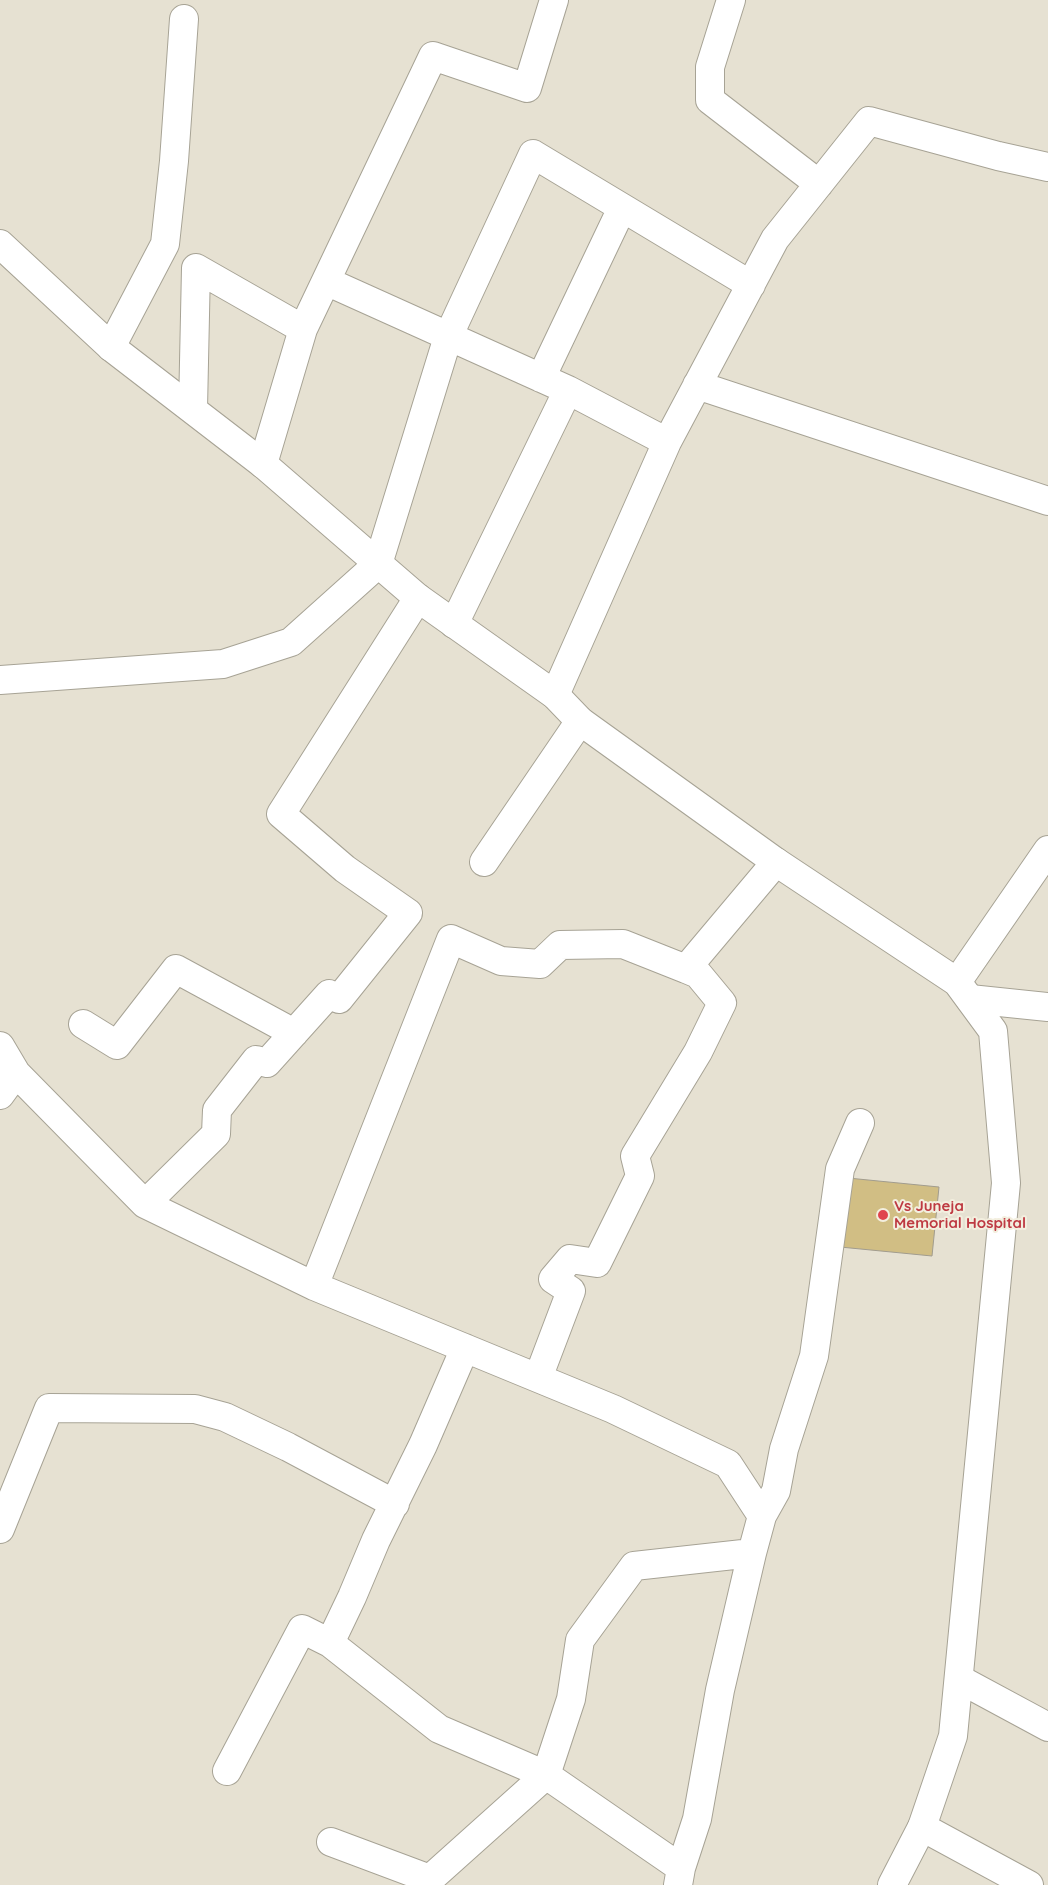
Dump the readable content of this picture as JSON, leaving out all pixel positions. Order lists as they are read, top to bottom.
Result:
{
  "places": ["Vs Juneja Memorial Hospital"]
}
